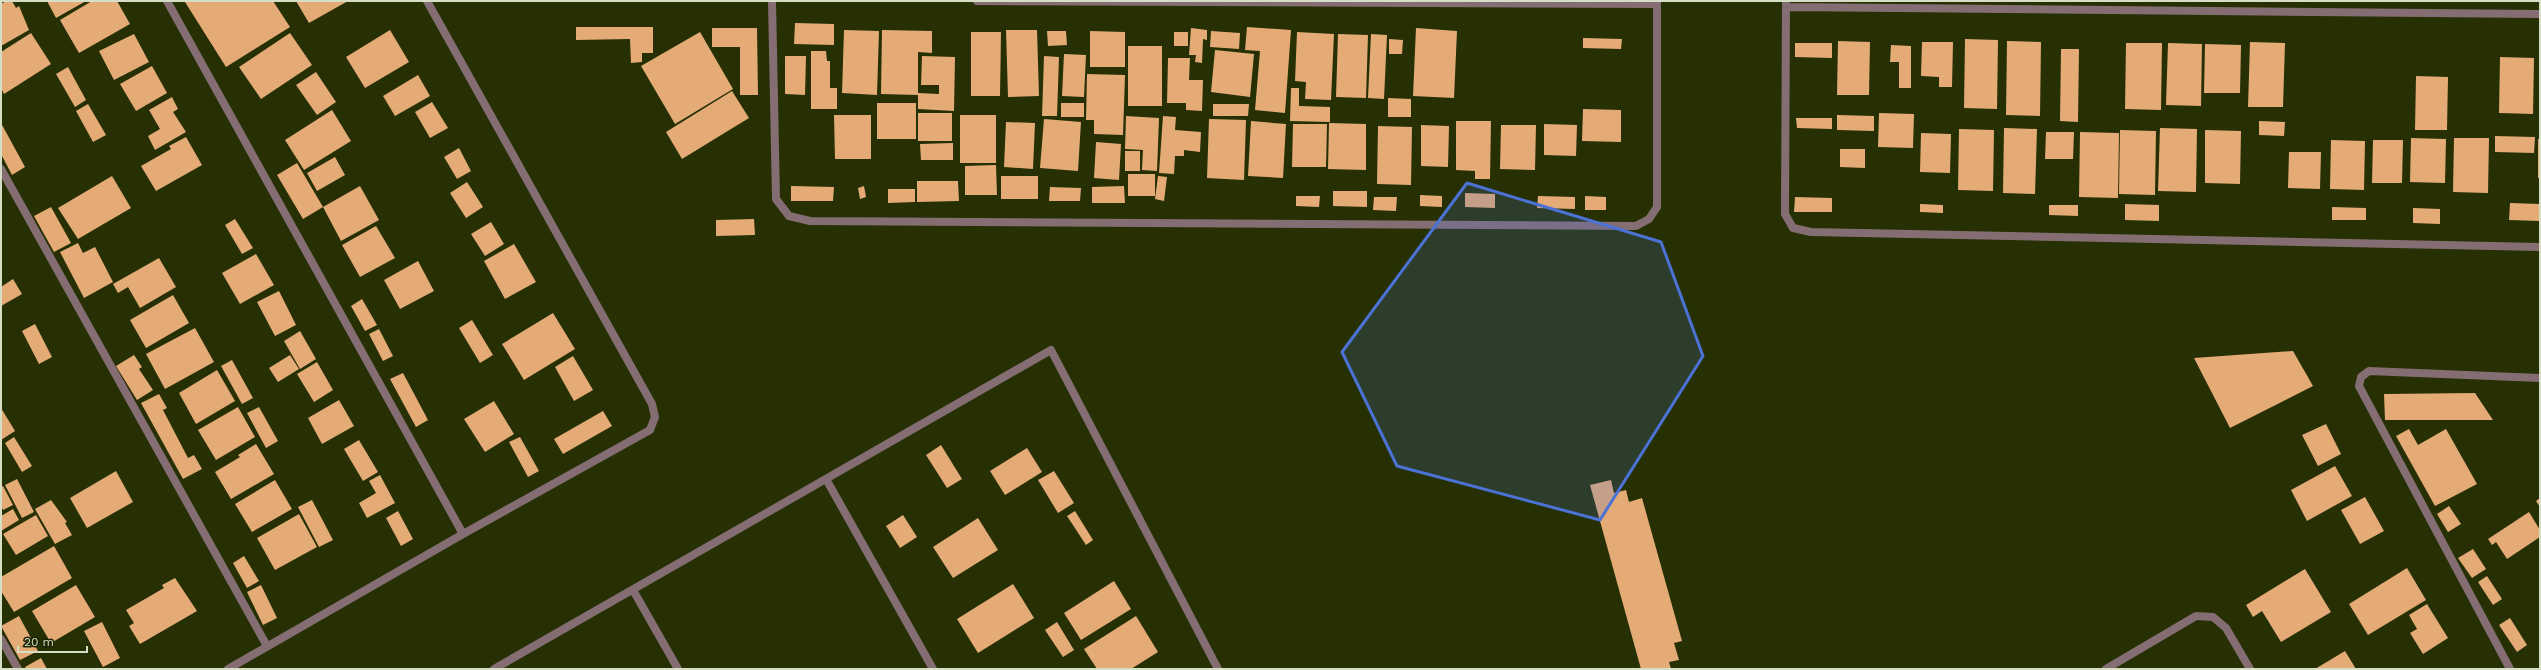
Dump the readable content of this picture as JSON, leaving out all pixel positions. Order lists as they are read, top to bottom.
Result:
{
  "scale_bar": "20 m"
}
